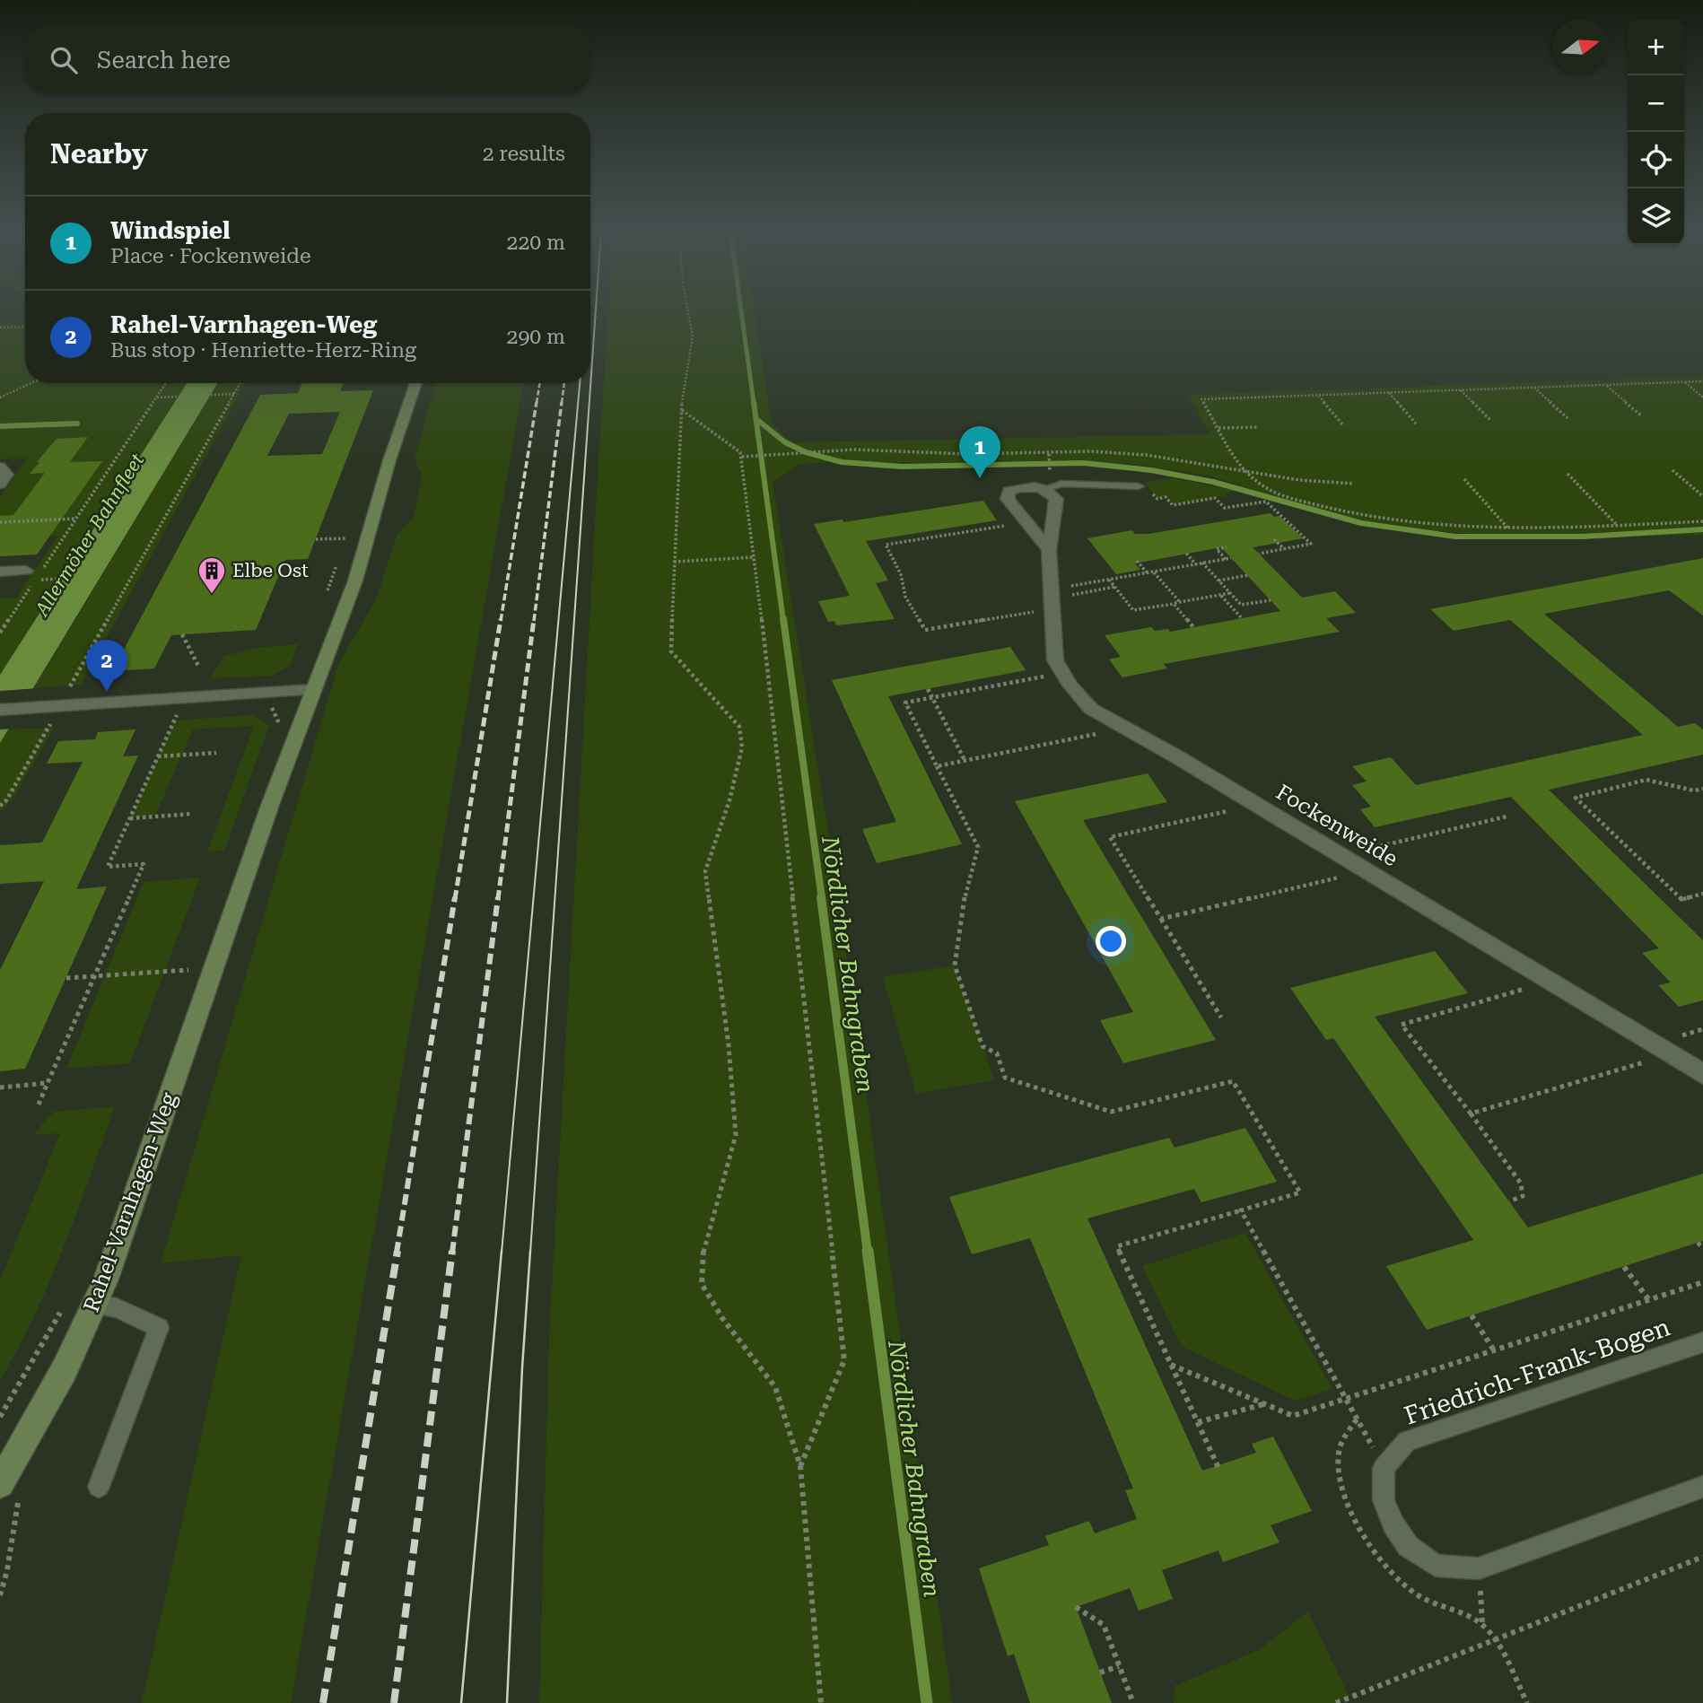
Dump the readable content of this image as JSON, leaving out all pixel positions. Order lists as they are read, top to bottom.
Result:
{
  "streets": {
    "street": ["Fockenweide", "Rahel-Varnhagen-Weg"],
    "lane": ["Friedrich-Frank-Bogen"]
  },
  "water": ["Allermöher Bahnfleet", "Nördlicher Bahngraben"],
  "places": {
    "building": ["Elbe Ost"]
  },
  "north": "right",
  "page": {
    "map_buttons": ["+", "−"],
    "search": "Search here",
    "heading": ["Nearby", "2 results"],
    "list": [
      {
        "mark": "1",
        "name": "Windspiel",
        "note": "Place · Fockenweide",
        "value": "220 m"
      },
      {
        "mark": "2",
        "name": "Rahel-Varnhagen-Weg",
        "note": "Bus stop · Henriette-Herz-Ring",
        "value": "290 m"
      }
    ],
    "pins": ["1", "2"]
  }
}
